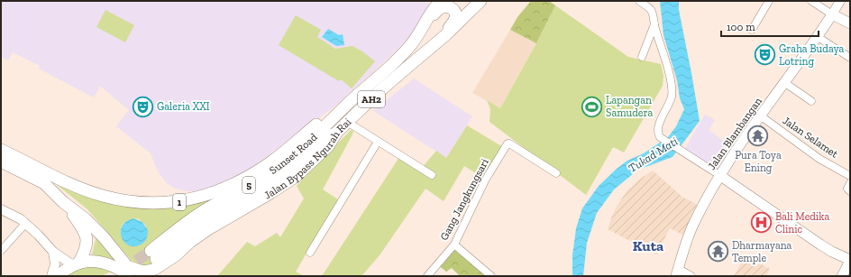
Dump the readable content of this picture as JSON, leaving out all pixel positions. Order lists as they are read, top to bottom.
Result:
{
  "streets": {
    "highway": [
      "AH2",
      "Sunset Road",
      "Jalan Bypass Ngurah Rai",
      "5",
      "1"
    ],
    "main road": ["Jalan Blambangan"],
    "street": ["Jalan Selamet", "Gang Jangkungsari"]
  },
  "crossings": [
    ["Jalan Blambangan", "Jalan Selamet"],
    ["Sunset Road", "Jalan Bypass Ngurah Rai"]
  ],
  "districts": ["Kuta"],
  "water": ["Tukad Mati"],
  "places": {
    "theatre": ["Graha Budaya Lotring", "Galeria XXI"],
    "sports": ["Lapangan Samudera"],
    "temple": ["Pura Toya Ening", "Dharmayana Temple"],
    "hospital": ["Bali Medika Clinic"]
  },
  "scale_bar": "100 m"
}
